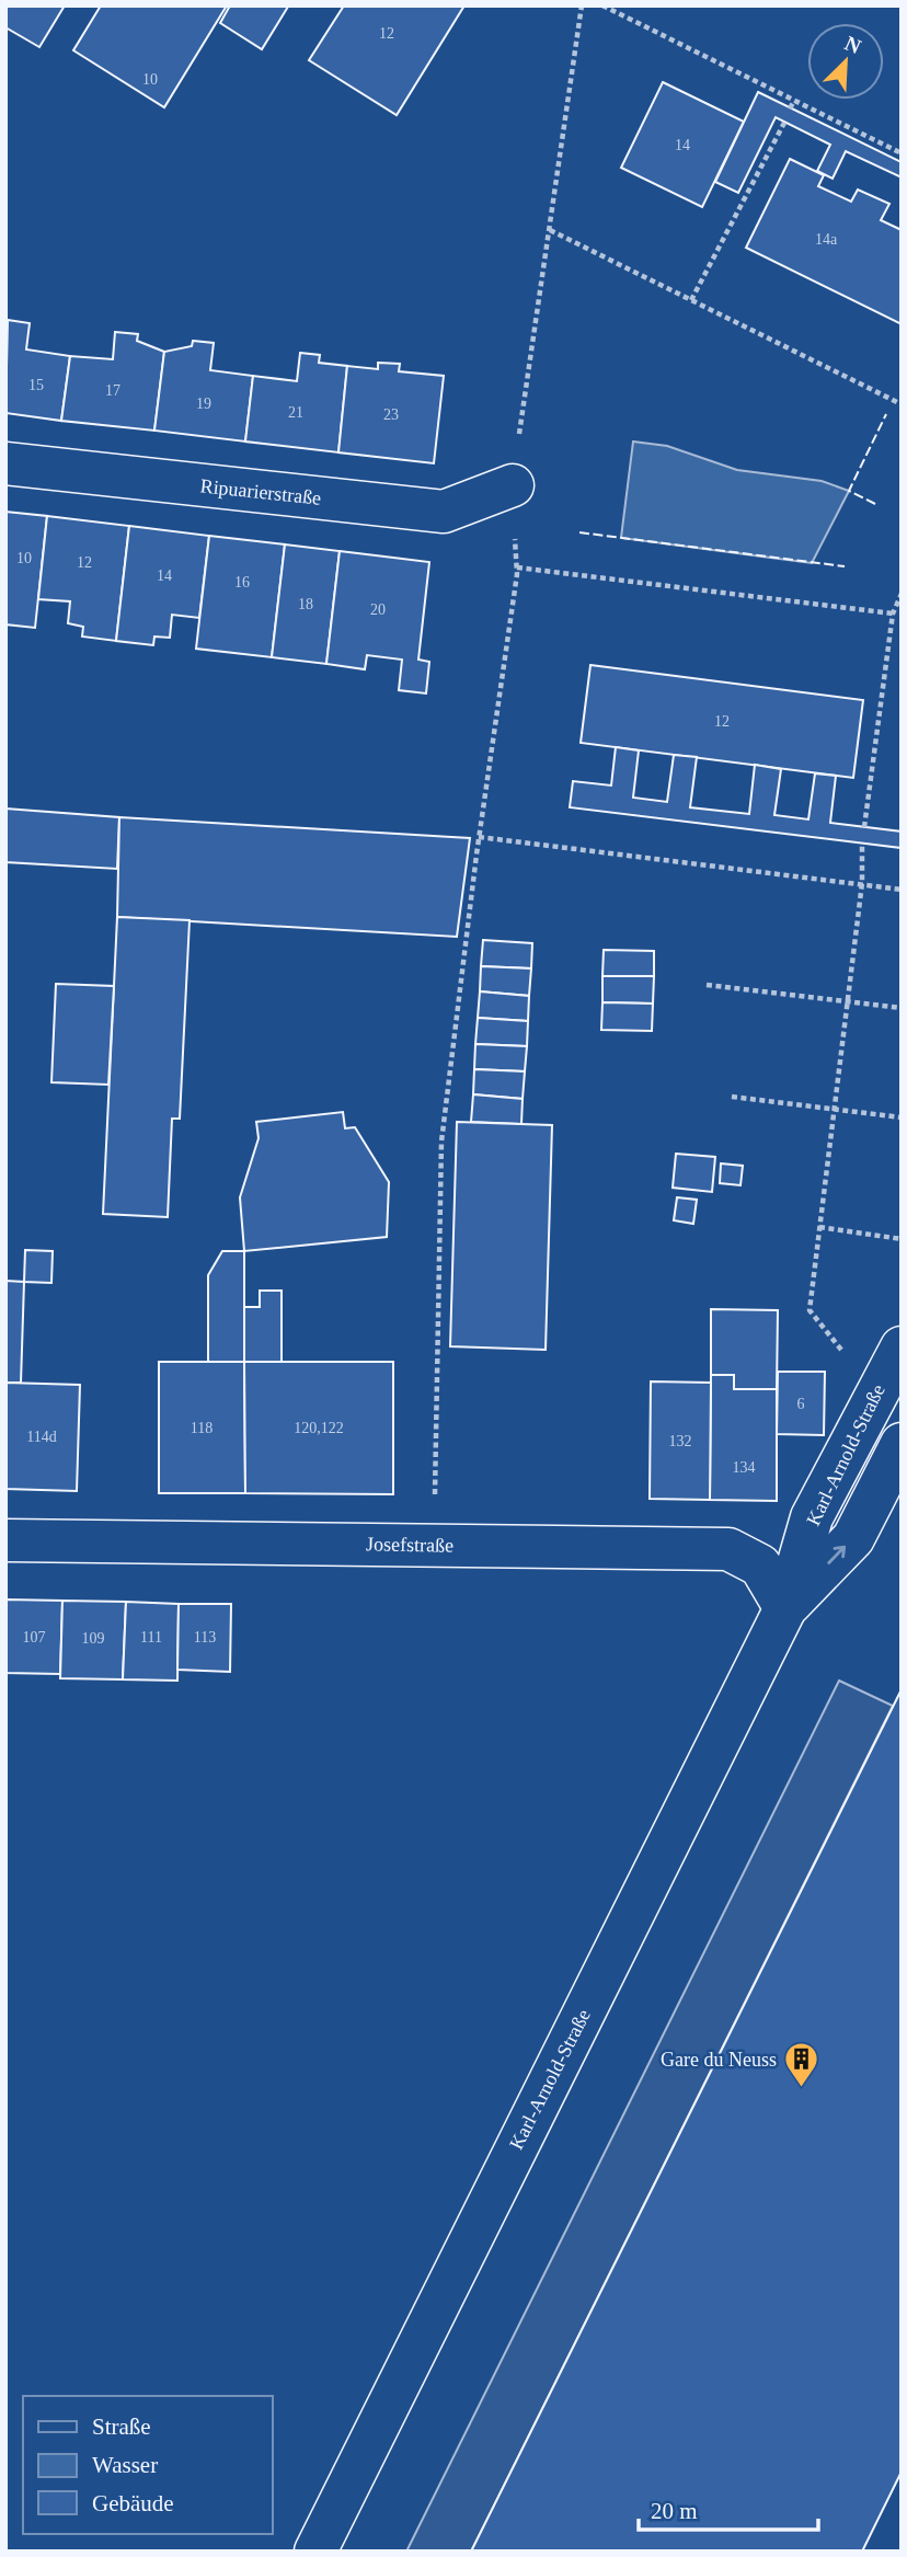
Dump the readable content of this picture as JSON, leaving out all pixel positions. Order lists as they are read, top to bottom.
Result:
{
  "streets": {
    "street": ["Ripuarierstraße", "Karl-Arnold-Straße", "Josefstraße"]
  },
  "crossings": [
    ["Karl-Arnold-Straße", "Josefstraße"]
  ],
  "places": {
    "building": ["Gare du Neuss"]
  },
  "house_numbers": [
    "12",
    "10",
    "14",
    "14a",
    "15",
    "17",
    "19",
    "21",
    "23",
    "10",
    "12",
    "14",
    "16",
    "18",
    "20",
    "12",
    "6",
    "118",
    "120,122",
    "114d",
    "132",
    "134",
    "107",
    "111",
    "113",
    "109"
  ],
  "legend": ["Straße", "Wasser", "Gebäude"],
  "scale_bar": "20 m",
  "north": "top right"
}
